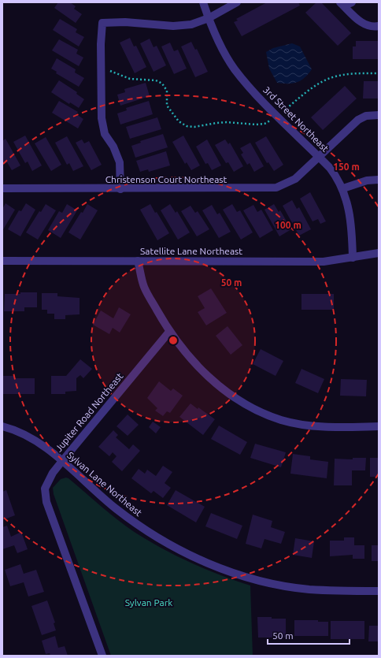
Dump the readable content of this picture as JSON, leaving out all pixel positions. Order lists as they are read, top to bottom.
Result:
{
  "streets": {
    "street": [
      "3rd Street Northeast",
      "Christenson Court Northeast",
      "Satellite Lane Northeast",
      "Jupiter Road Northeast",
      "Sylvan Lane Northeast"
    ]
  },
  "crossings": [
    ["3rd Street Northeast", "Christenson Court Northeast"],
    ["3rd Street Northeast", "Satellite Lane Northeast"],
    ["Jupiter Road Northeast", "Sylvan Lane Northeast"]
  ],
  "parks": ["Sylvan Park"],
  "scale_bar": "50 m",
  "rings": ["150 m", "100 m", "50 m"]
}
